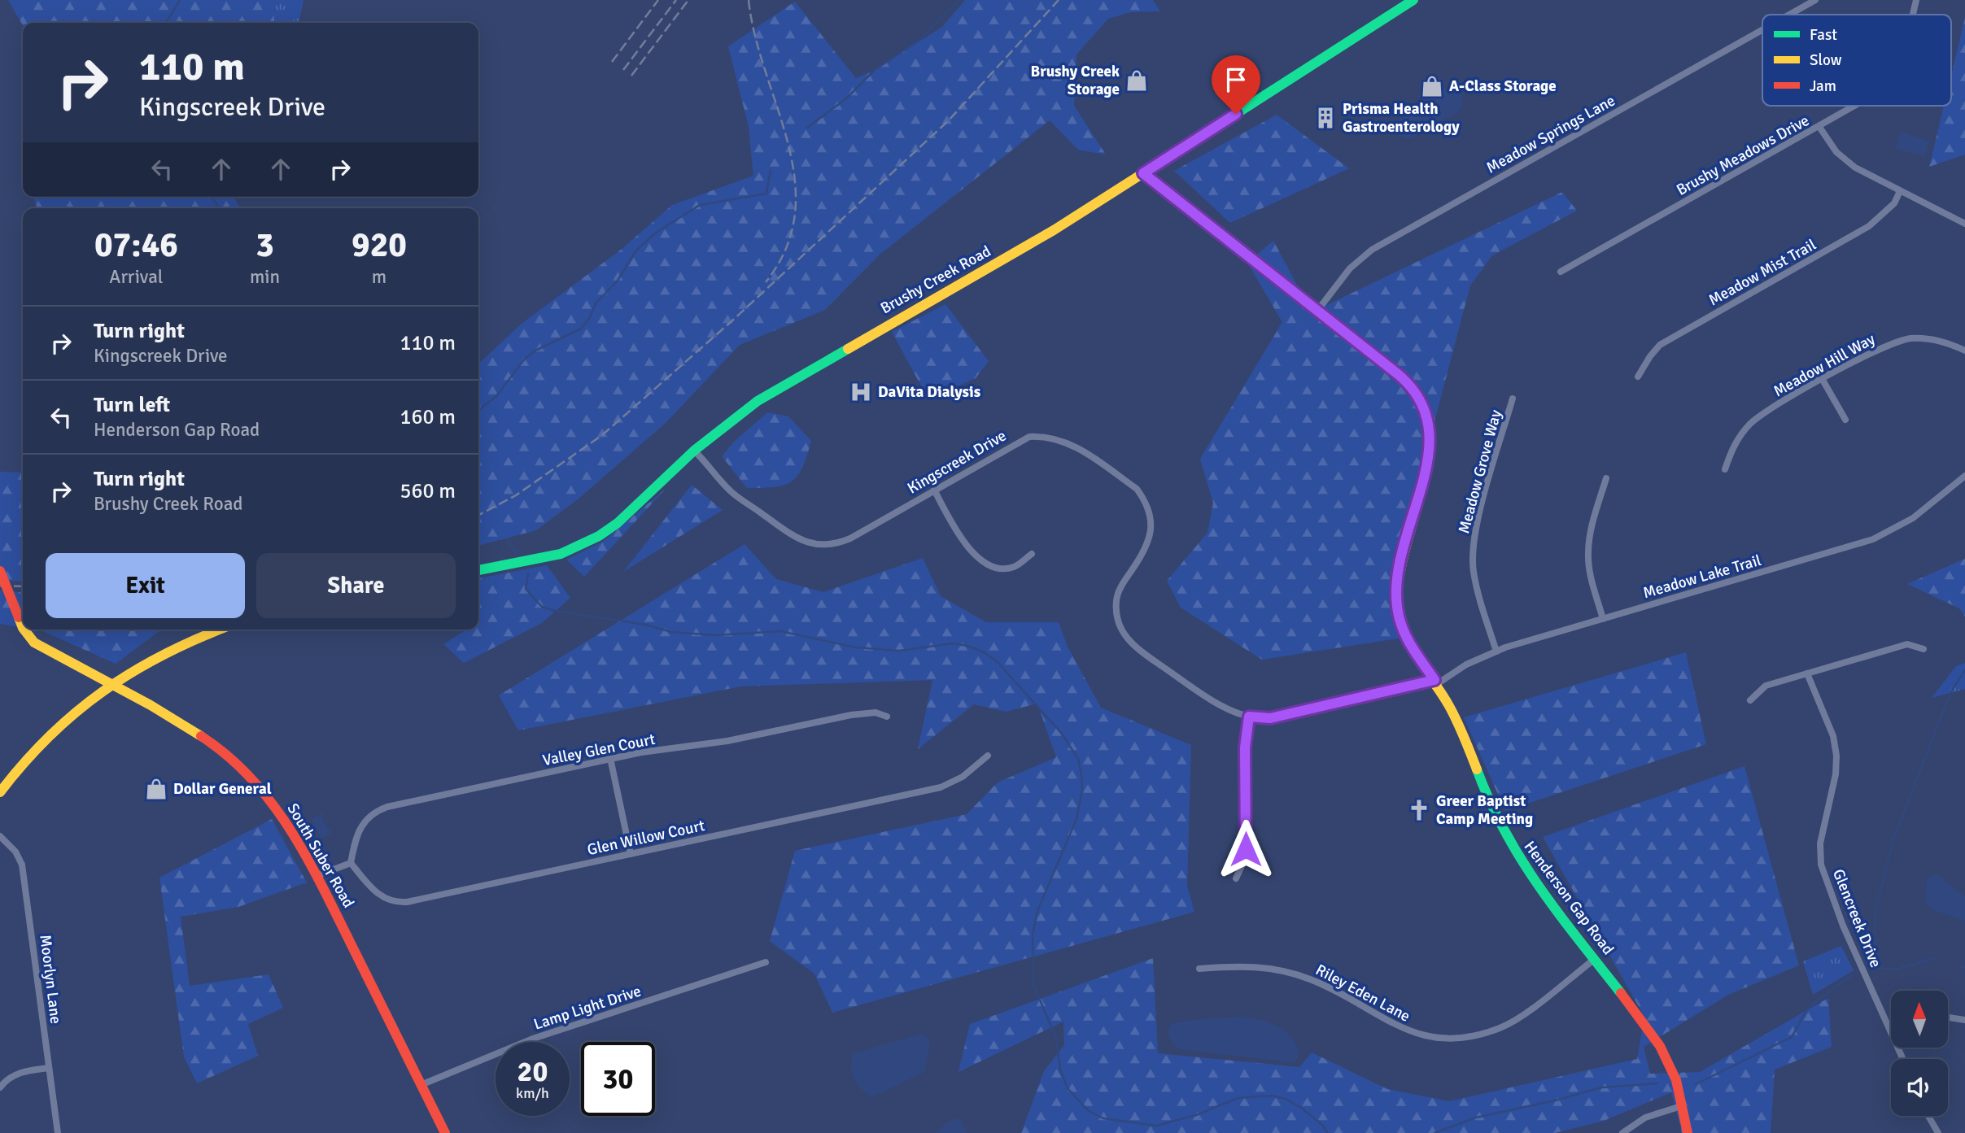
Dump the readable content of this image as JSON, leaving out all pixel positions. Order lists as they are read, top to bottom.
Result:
{
  "streets": {
    "street": [
      "Meadow Springs Lane",
      "Brushy Meadows Drive",
      "Meadow Mist Trail",
      "Brushy Creek Road",
      "Meadow Hill Way",
      "Kingscreek Drive",
      "Meadow Grove Way",
      "Meadow Lake Trail",
      "Valley Glen Court",
      "Glen Willow Court",
      "South Suber Road",
      "Henderson Gap Road",
      "Glencreek Drive",
      "Moorlyn Lane",
      "Riley Eden Lane",
      "Lamp Light Drive"
    ]
  },
  "crossings": [
    ["Meadow Springs Lane", "Henderson Gap Road"],
    ["Brushy Creek Road", "Kingscreek Drive"],
    ["Brushy Creek Road", "Henderson Gap Road"],
    ["Kingscreek Drive", "Meadow Lake Trail"],
    ["Kingscreek Drive", "Henderson Gap Road"],
    ["Meadow Grove Way", "Meadow Lake Trail"],
    ["Meadow Lake Trail", "Henderson Gap Road"],
    ["Valley Glen Court", "Glen Willow Court"],
    ["South Suber Road", "Lamp Light Drive"],
    ["Henderson Gap Road", "Riley Eden Lane"]
  ],
  "places": {
    "shop": ["Brushy Creek Storage", "A-Class Storage", "Dollar General"],
    "building": ["Prisma Health Gastroenterology"],
    "hospital": ["DaVita Dialysis"],
    "church": ["Greer Baptist Camp Meeting"]
  },
  "legend": ["Fast", "Slow", "Jam"],
  "north": "top",
  "page": {
    "turn": ["110 m", "Kingscreek Drive"],
    "eta": [
      "07:46",
      "Arrival",
      "3",
      "min",
      "920",
      "m"
    ],
    "list": [
      {
        "name": "Turn right",
        "note": "Kingscreek Drive",
        "value": "110 m"
      },
      {
        "name": "Turn left",
        "note": "Henderson Gap Road",
        "value": "160 m"
      },
      {
        "name": "Turn right",
        "note": "Brushy Creek Road",
        "value": "560 m"
      }
    ],
    "buttons": ["Exit", "Share"],
    "speed": "20 km/h",
    "limit": "30"
  }
}
